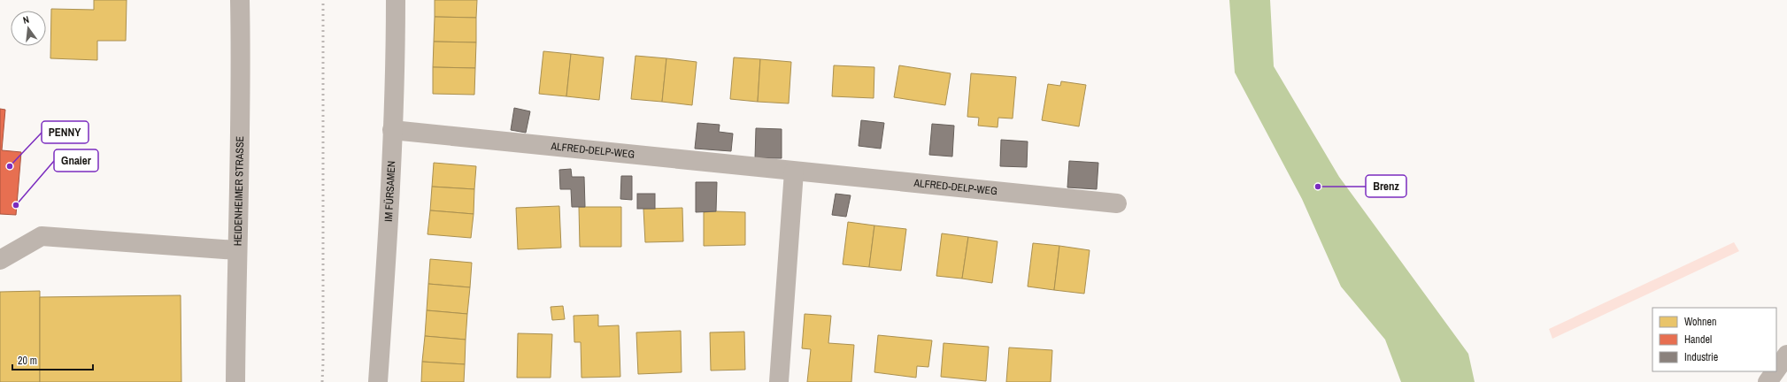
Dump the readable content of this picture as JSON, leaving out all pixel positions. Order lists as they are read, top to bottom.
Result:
{
  "streets": {
    "street": ["ALFRED-DELP-WEG", "HEIDENHEIMER STRASSE", "IM FÜRSAMEN"]
  },
  "crossings": [
    ["ALFRED-DELP-WEG", "IM FÜRSAMEN"]
  ],
  "places": ["PENNY", "Brenz", "Gnaier"],
  "legend": ["Wohnen", "Handel", "Industrie"],
  "scale_bar": "20 m",
  "north": "top"
}
